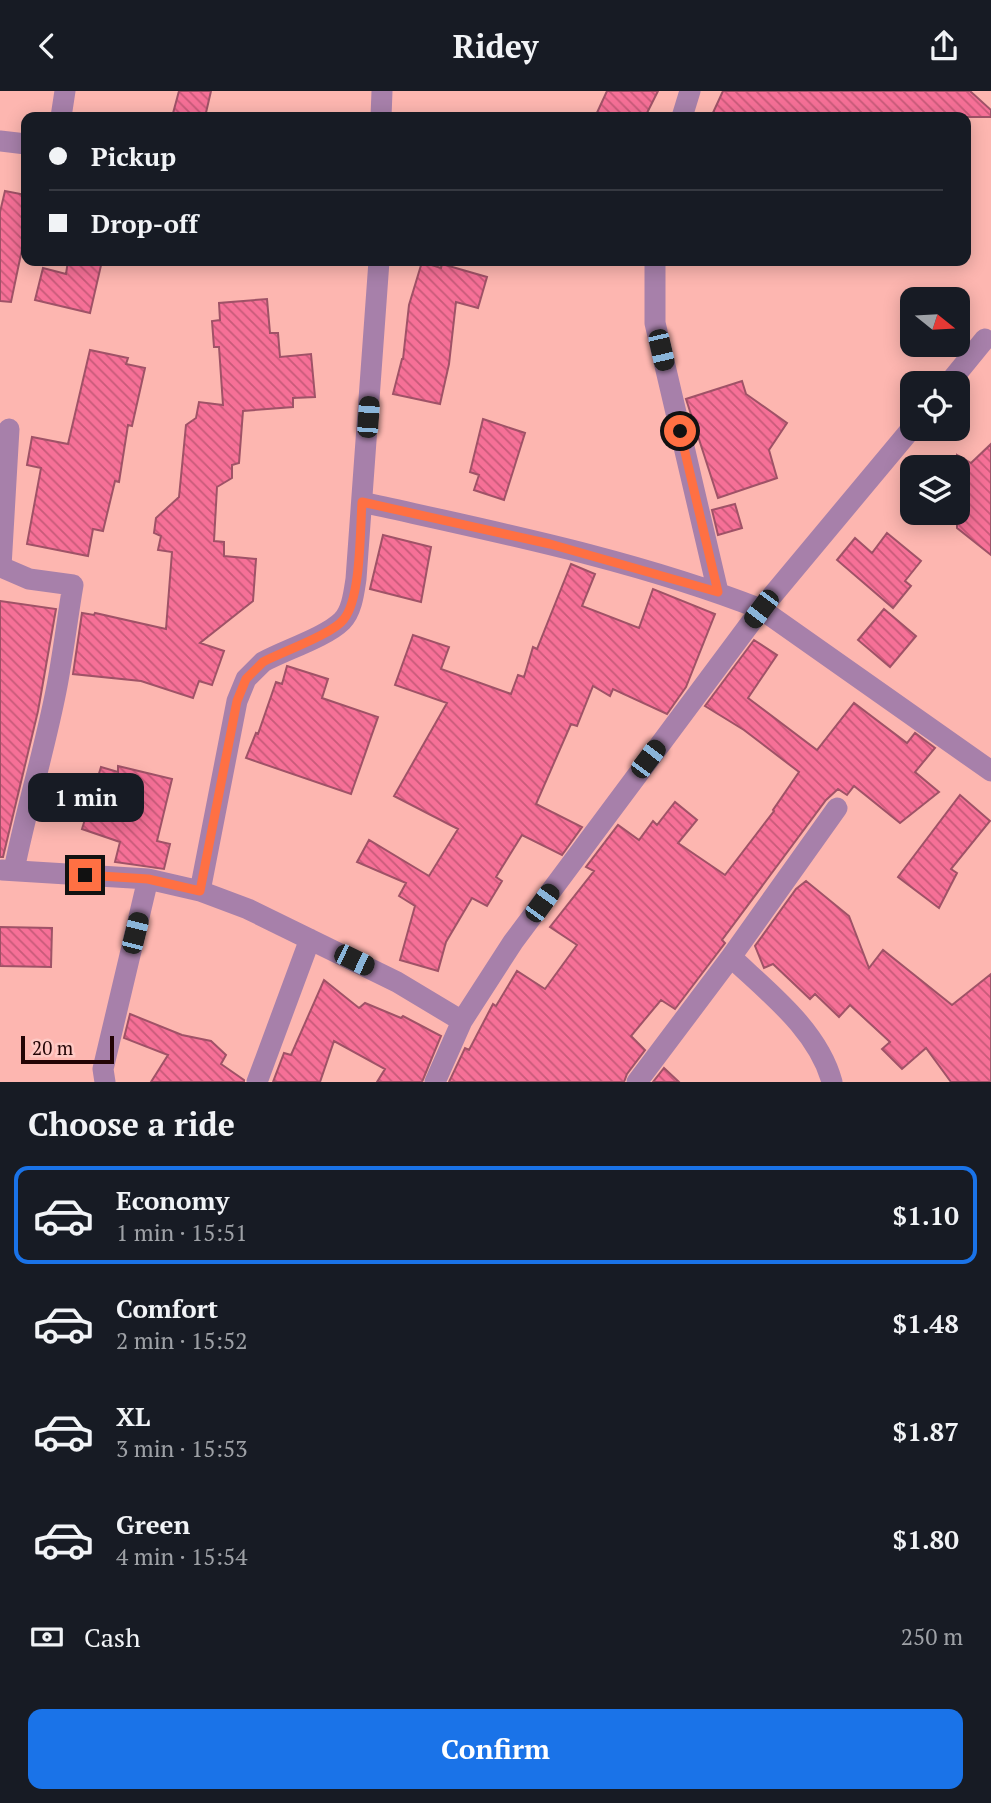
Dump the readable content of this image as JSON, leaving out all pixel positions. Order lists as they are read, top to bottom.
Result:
{
  "scale_bar": "20 m",
  "north": "right",
  "page": {
    "header": "Ridey",
    "banner": ["Pickup", "Drop-off"],
    "bubble": "1 min",
    "scale": "20 m",
    "heading": "Choose a ride",
    "list": [
      {
        "name": "Economy",
        "note": "1 min · 15:51",
        "value": "$1.10"
      },
      {
        "name": "Comfort",
        "note": "2 min · 15:52",
        "value": "$1.48"
      },
      {
        "name": "XL",
        "note": "3 min · 15:53",
        "value": "$1.87"
      },
      {
        "name": "Green",
        "note": "4 min · 15:54",
        "value": "$1.80"
      }
    ],
    "pay": ["Cash", "250 m"],
    "buttons": "Confirm"
  }
}
